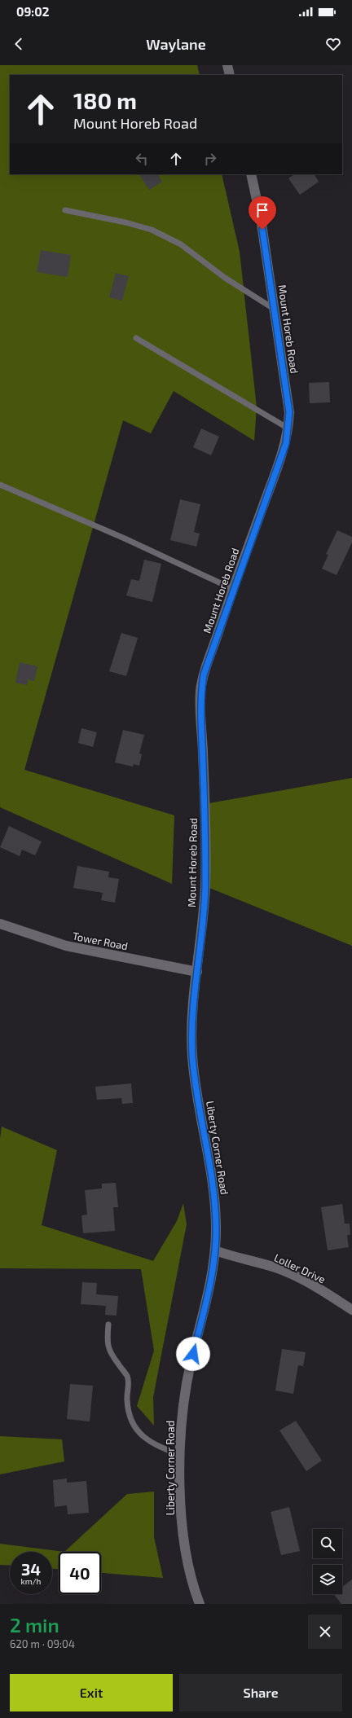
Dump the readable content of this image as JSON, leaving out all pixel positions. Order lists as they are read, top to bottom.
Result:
{
  "streets": {
    "street": [
      "Mount Horeb Road",
      "Tower Road",
      "Liberty Corner Road",
      "Loller Drive"
    ]
  },
  "crossings": [
    ["Mount Horeb Road", "Tower Road"],
    ["Mount Horeb Road", "Liberty Corner Road"],
    ["Liberty Corner Road", "Loller Drive"]
  ],
  "page": {
    "status": "09:02",
    "header": "Waylane",
    "turn": ["180 m", "Mount Horeb Road"],
    "speed": "34 km/h",
    "limit": "40",
    "heading": ["2 min", "620 m · 09:04"],
    "buttons": ["Exit", "Share"]
  }
}
